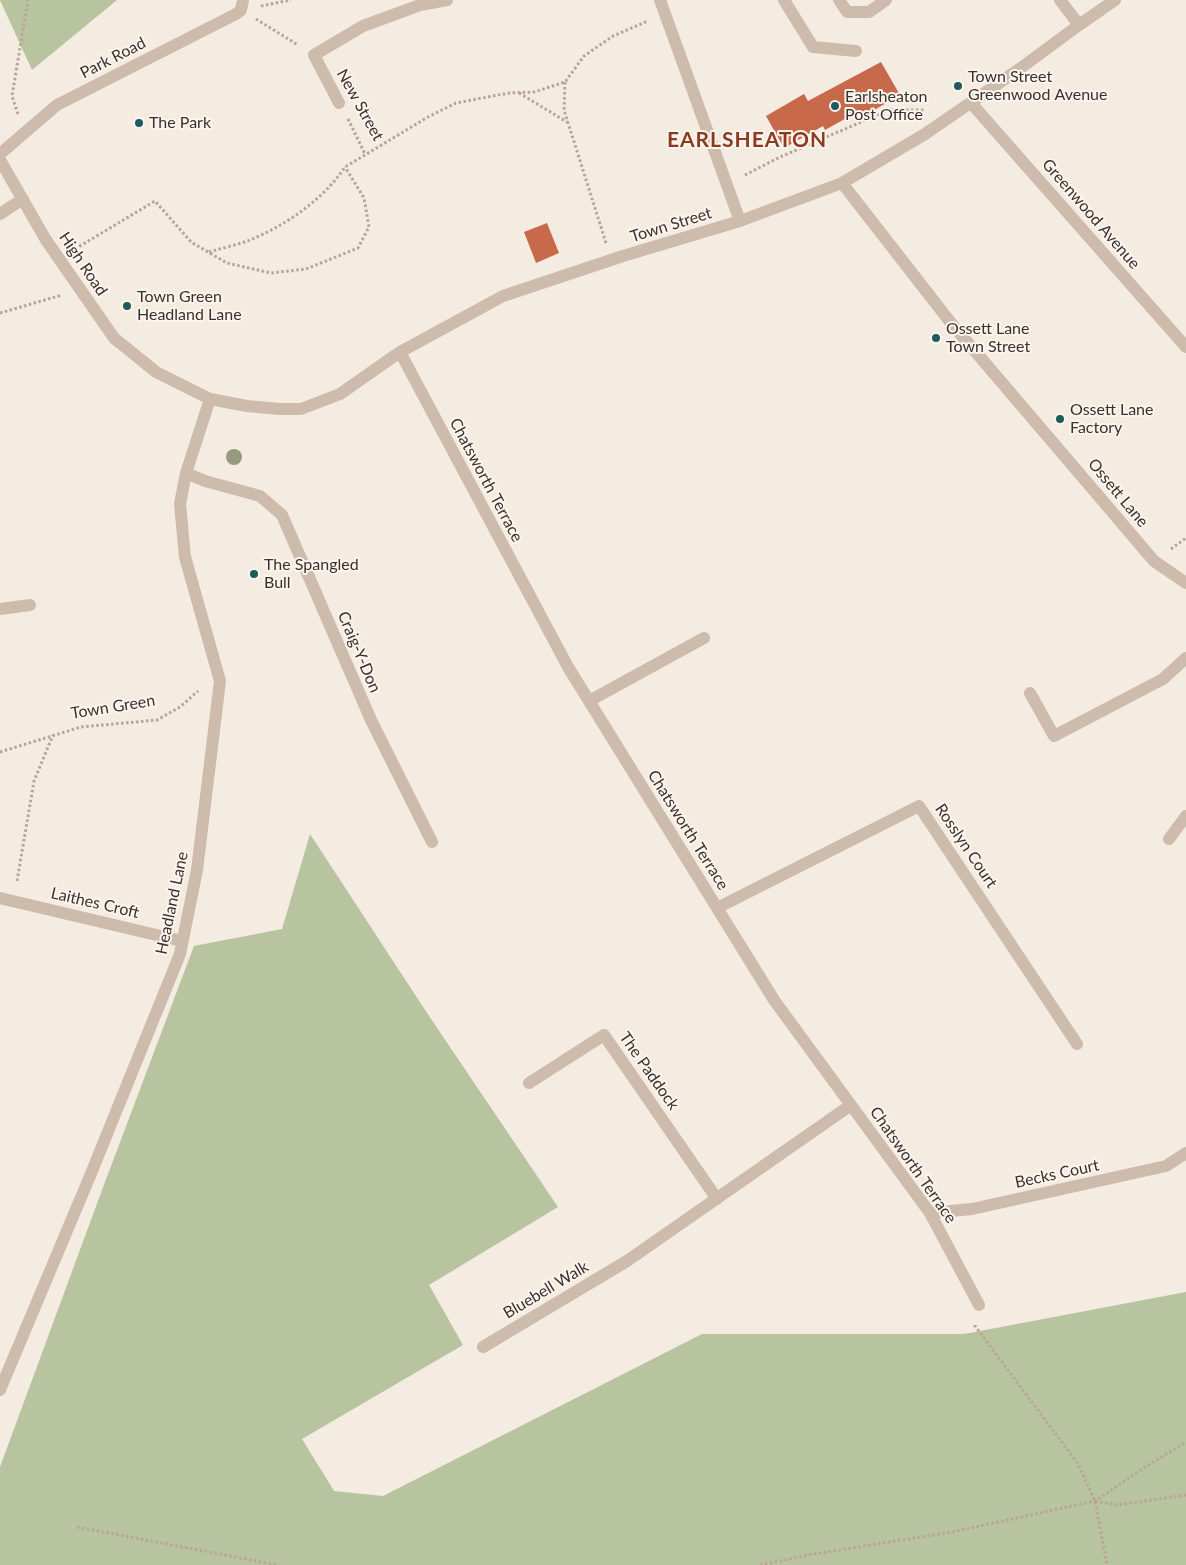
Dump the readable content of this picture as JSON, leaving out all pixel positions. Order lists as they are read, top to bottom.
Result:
{
  "streets": {
    "street": [
      "Park Road",
      "New Street",
      "Greenwood Avenue",
      "Town Street",
      "High Road",
      "Chatsworth Terrace",
      "Ossett Lane",
      "Craig-Y-Don",
      "Rosslyn Court",
      "Laithes Croft",
      "Headland Lane",
      "The Paddock",
      "Becks Court",
      "Bluebell Walk"
    ],
    "path": ["Town Green"]
  },
  "crossings": [
    ["Greenwood Avenue", "Town Street"],
    ["Town Street", "High Road"],
    ["Town Street", "Chatsworth Terrace"],
    ["Town Street", "Ossett Lane"],
    ["Town Street", "Headland Lane"],
    ["High Road", "Headland Lane"],
    ["Chatsworth Terrace", "Rosslyn Court"],
    ["Chatsworth Terrace", "Becks Court"],
    ["Craig-Y-Don", "Headland Lane"],
    ["Town Green", "Headland Lane"],
    ["Laithes Croft", "Headland Lane"],
    ["The Paddock", "Bluebell Walk"]
  ],
  "districts": ["EARLSHEATON"],
  "places": [
    "Town Street Greenwood Avenue",
    "Earlsheaton Post Office",
    "The Park",
    "Town Green Headland Lane",
    "Ossett Lane Town Street",
    "Ossett Lane Factory",
    "The Spangled Bull"
  ]
}
